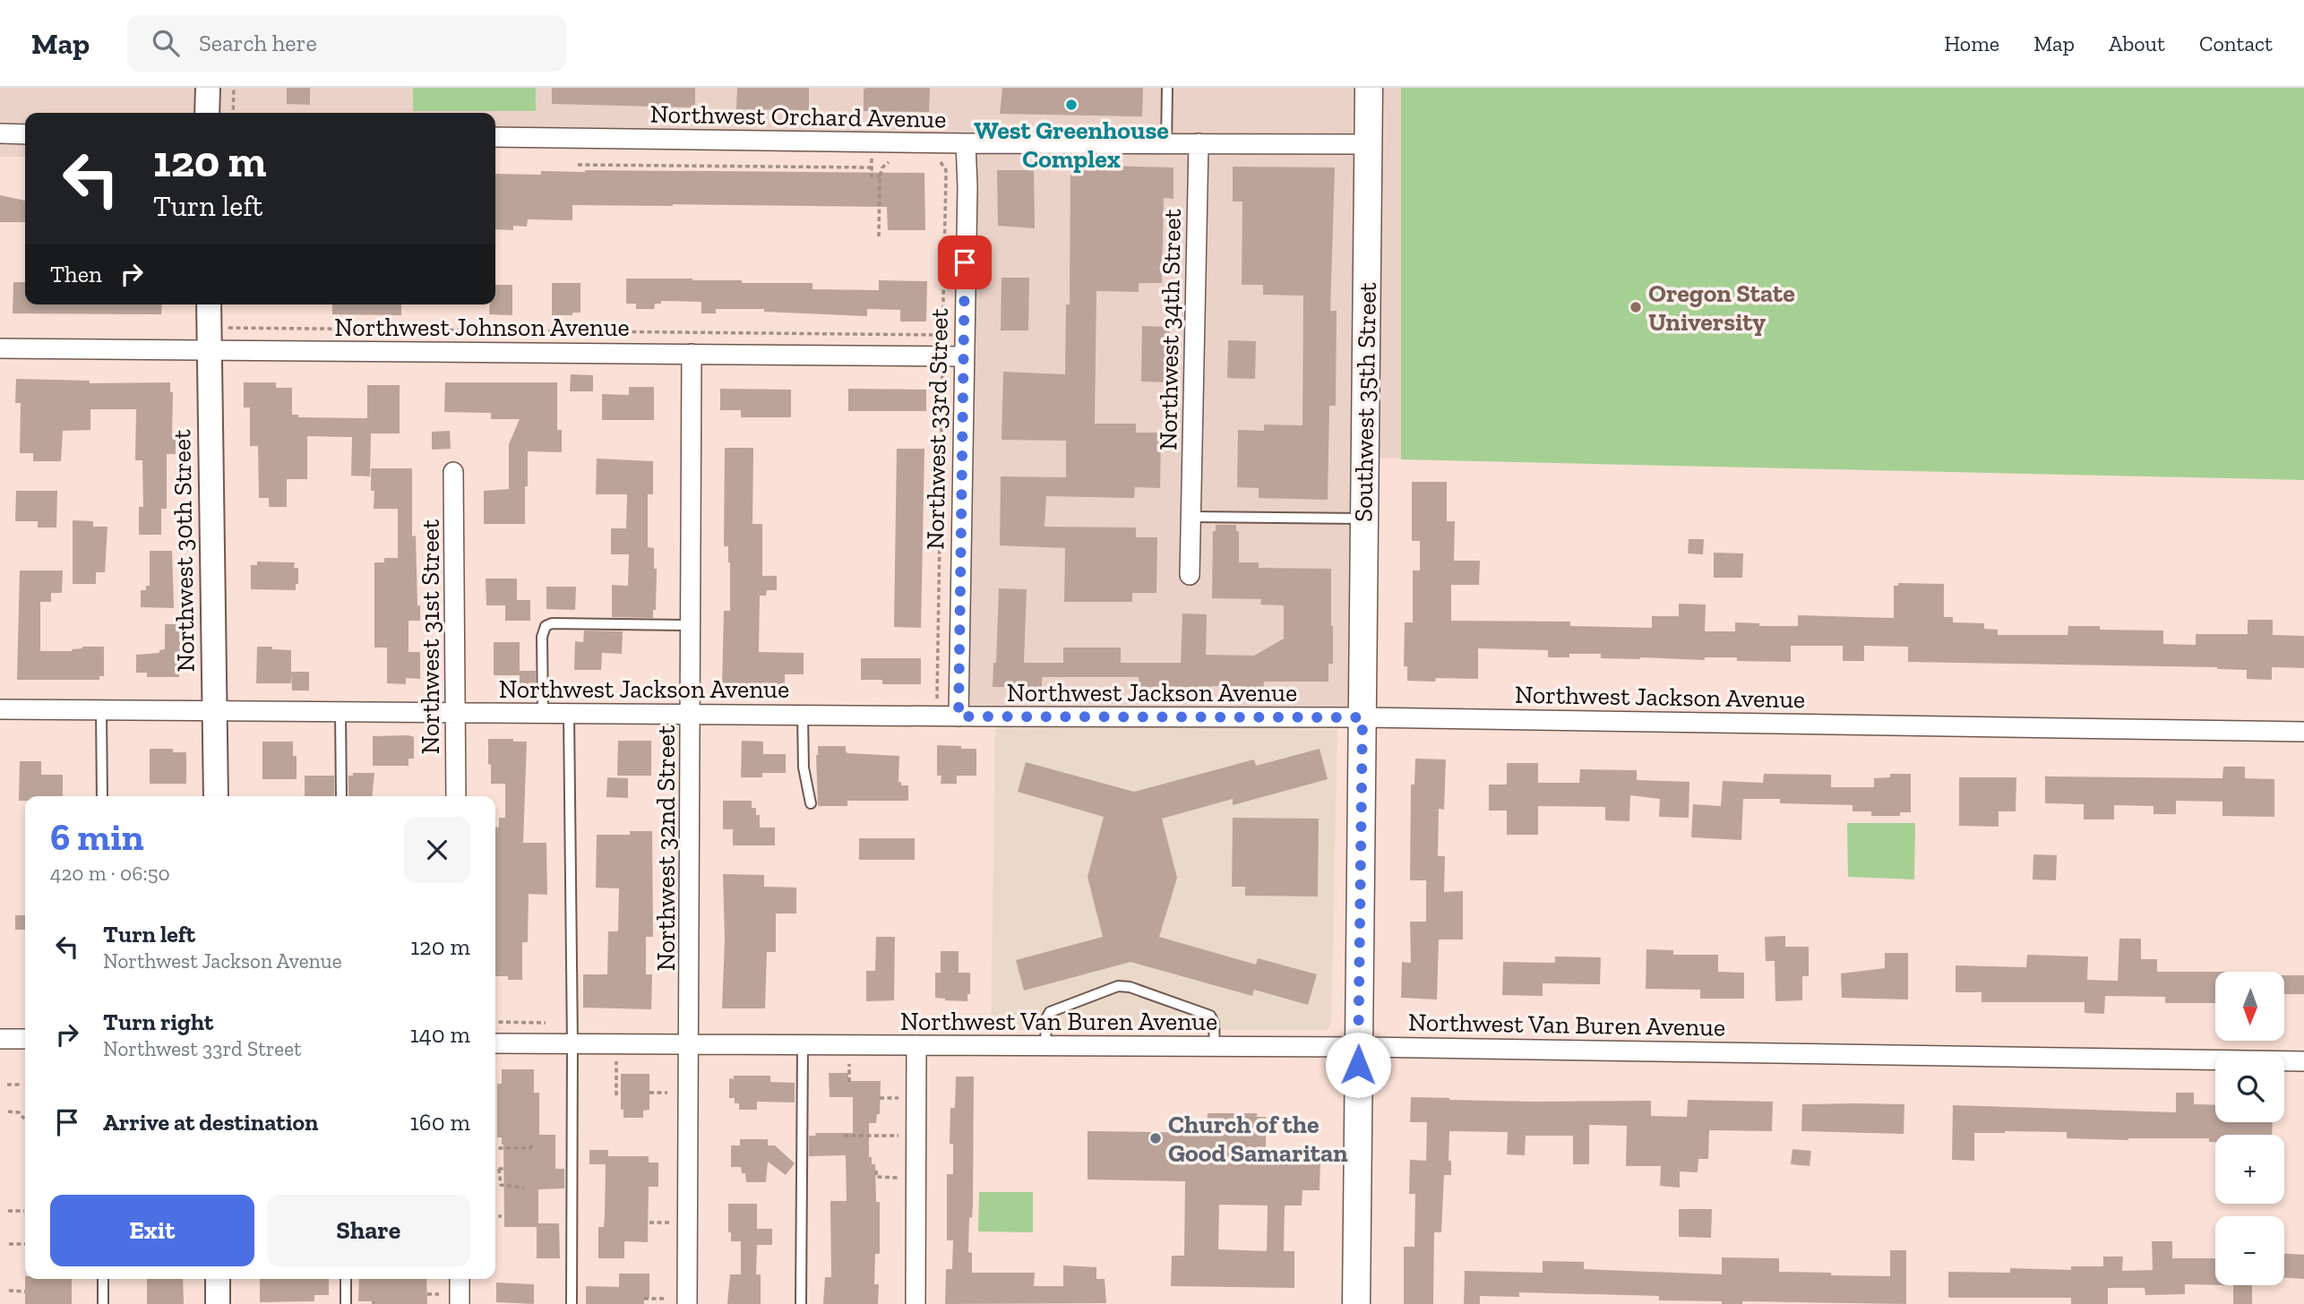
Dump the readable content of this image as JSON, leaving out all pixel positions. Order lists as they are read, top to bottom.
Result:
{
  "streets": {
    "main road": ["Southwest 35th Street"],
    "street": [
      "Northwest Orchard Avenue",
      "Northwest Johnson Avenue",
      "Northwest 34th Street",
      "Northwest 33rd Street",
      "Northwest 30th Street",
      "Northwest 31st Street",
      "Northwest Jackson Avenue",
      "Northwest 32nd Street",
      "Northwest Van Buren Avenue"
    ]
  },
  "crossings": [
    ["Northwest Orchard Avenue", "Northwest 34th Street"],
    ["Northwest Orchard Avenue", "Southwest 35th Street"],
    ["Northwest Orchard Avenue", "Northwest 33rd Street"],
    ["Northwest Johnson Avenue", "Northwest 33rd Street"],
    ["Northwest Johnson Avenue", "Northwest 30th Street"],
    ["Northwest Johnson Avenue", "Northwest 32nd Street"],
    ["Southwest 35th Street", "Northwest Jackson Avenue"],
    ["Southwest 35th Street", "Northwest Van Buren Avenue"],
    ["Northwest 33rd Street", "Northwest Jackson Avenue"],
    ["Northwest 30th Street", "Northwest Jackson Avenue"],
    ["Northwest 31st Street", "Northwest Jackson Avenue"],
    ["Northwest Jackson Avenue", "Northwest 32nd Street"],
    ["Northwest 32nd Street", "Northwest Van Buren Avenue"]
  ],
  "places": ["West Greenhouse Complex", "Oregon State University", "Church of the Good Samaritan"],
  "north": "bottom",
  "page": {
    "header": "Map",
    "search": "Search here",
    "nav": [
      "Home",
      "Map",
      "About",
      "Contact"
    ],
    "turn": ["120 m", "Turn left"],
    "then": "Then",
    "heading": ["6 min", "420 m · 06:50"],
    "list": [
      {
        "name": "Turn left",
        "note": "Northwest Jackson Avenue",
        "value": "120 m"
      },
      {
        "name": "Turn right",
        "note": "Northwest 33rd Street",
        "value": "140 m"
      },
      {
        "name": "Arrive at destination",
        "value": "160 m"
      }
    ],
    "map_buttons": ["+", "−"],
    "buttons": ["Exit", "Share"]
  }
}
